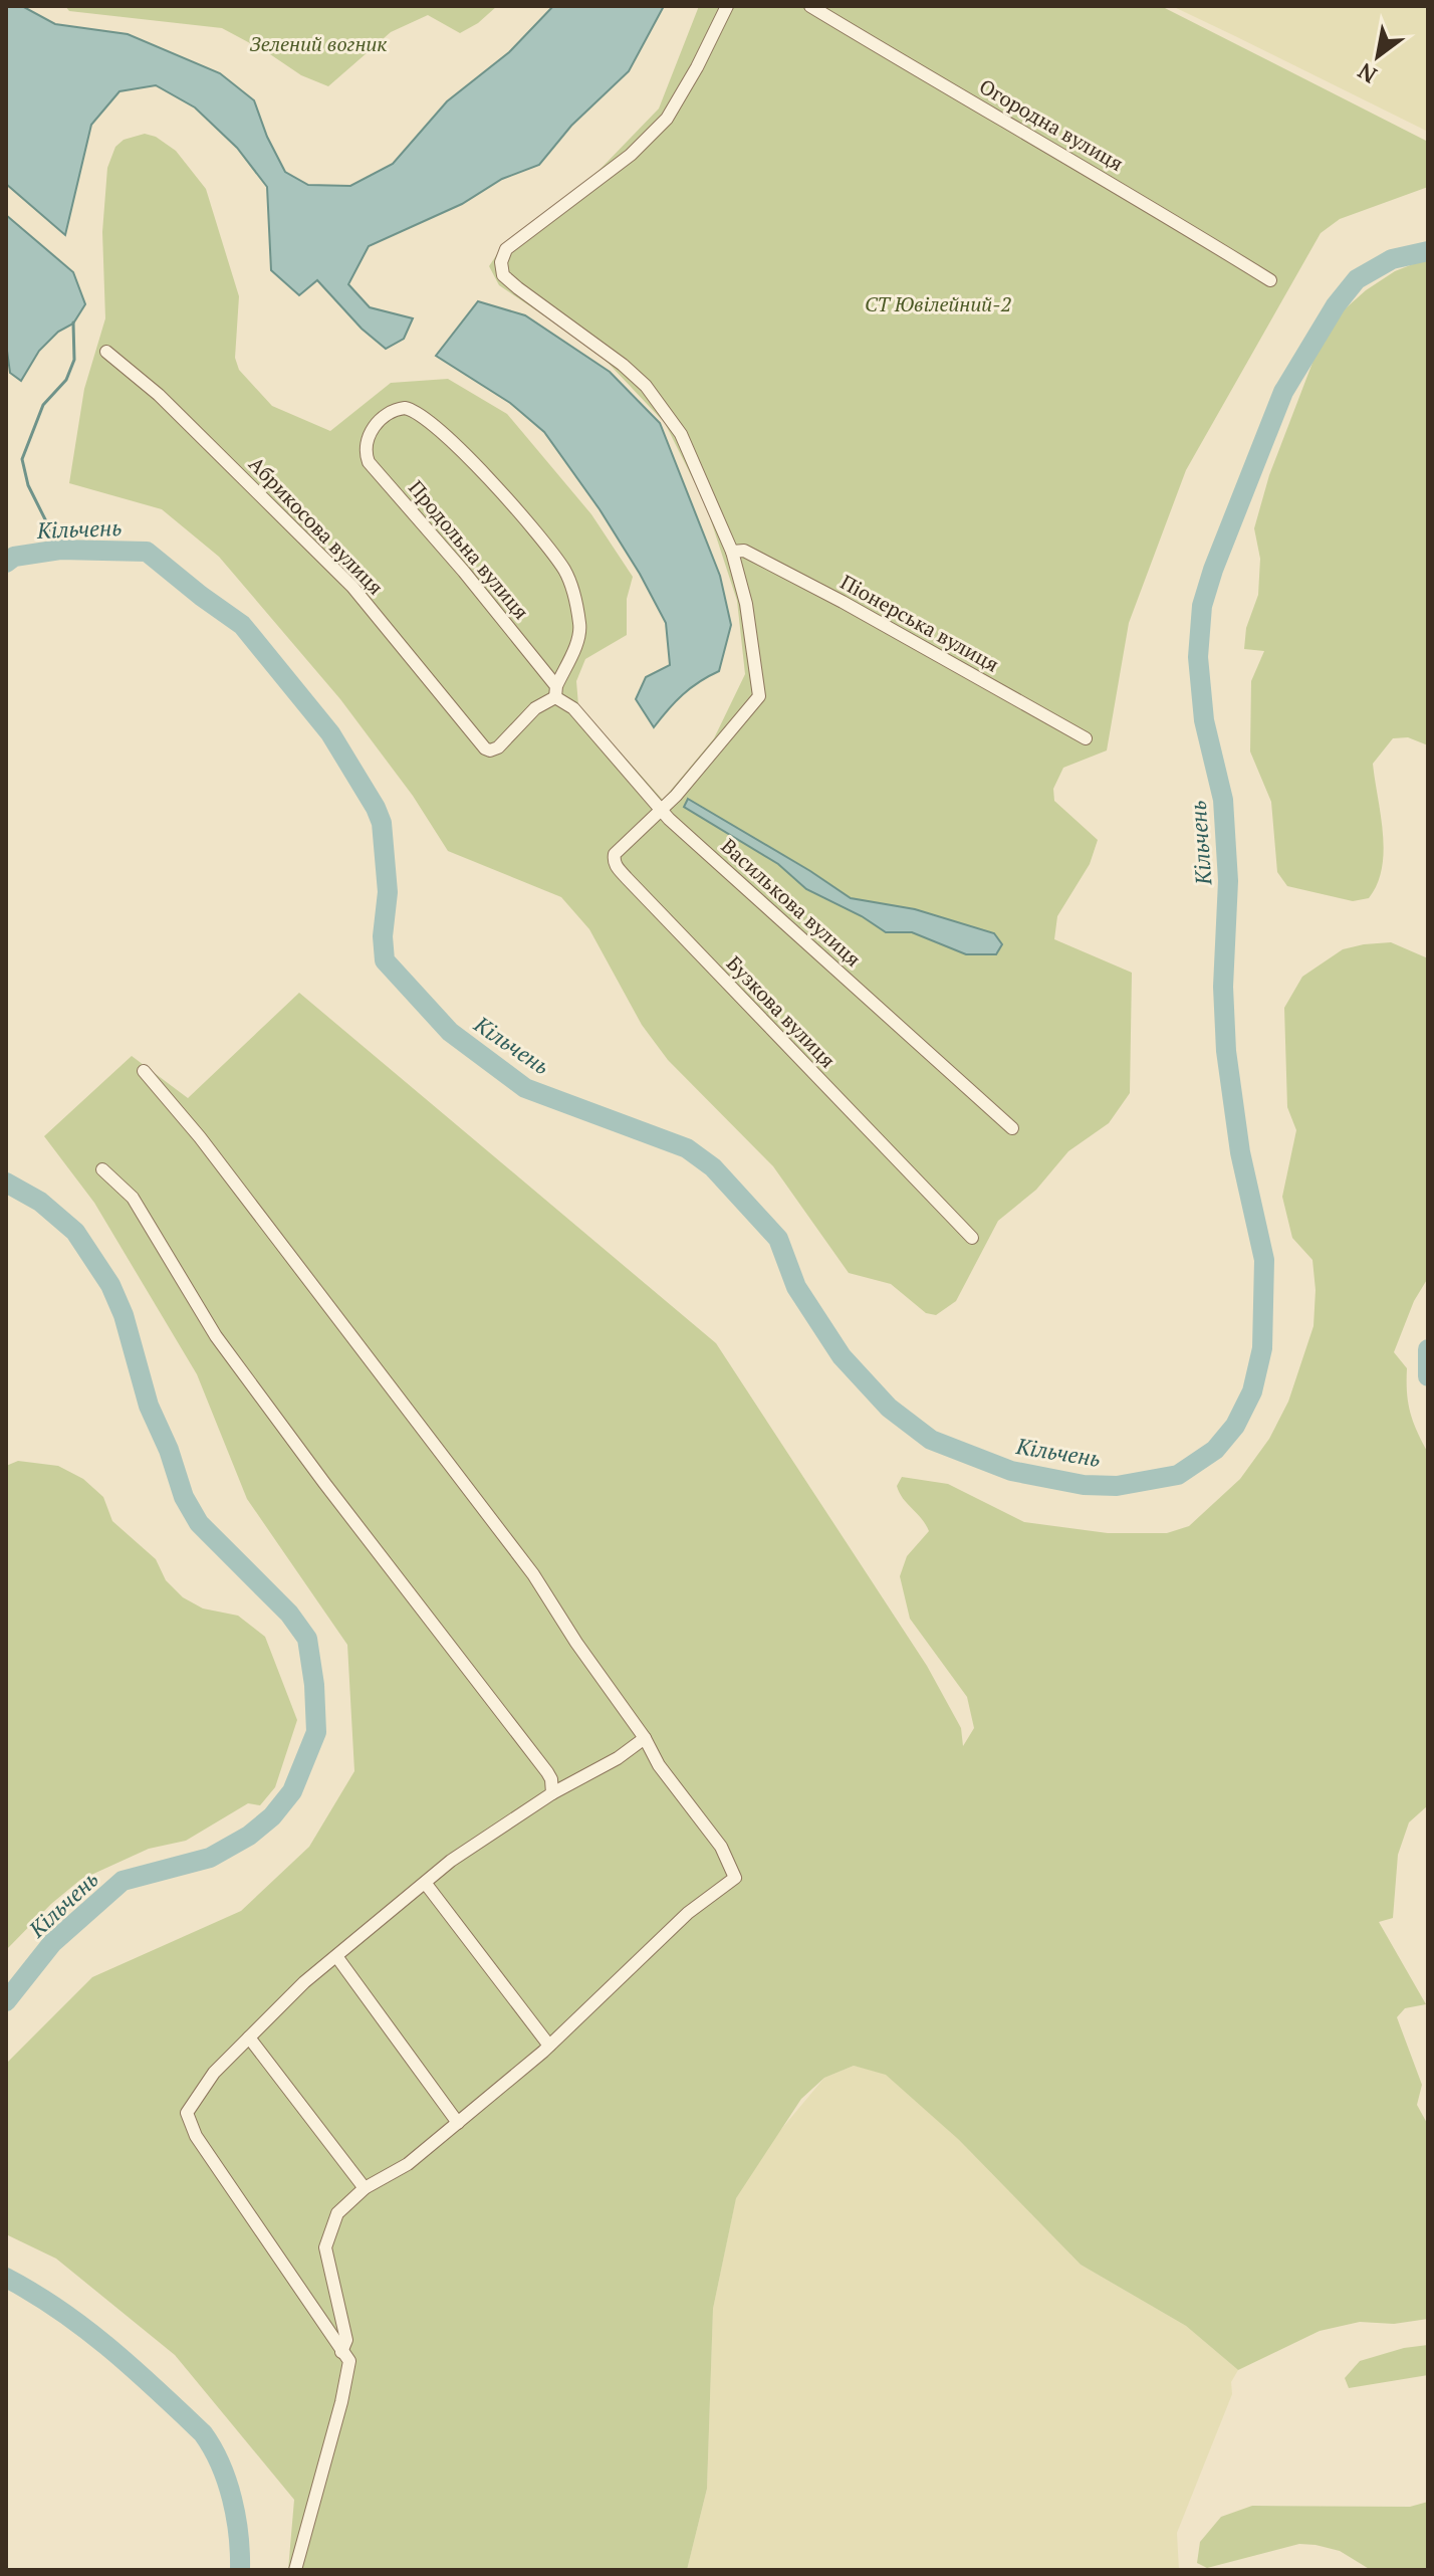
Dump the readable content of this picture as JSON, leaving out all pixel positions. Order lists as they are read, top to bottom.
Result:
{
  "streets": {
    "street": [
      "Огородна вулиця",
      "Абрикосова вулиця",
      "Продольна вулиця",
      "Піонерська вулиця",
      "Василькова вулиця",
      "Бузкова вулиця"
    ]
  },
  "crossings": [
    ["Абрикосова вулиця", "Продольна вулиця"],
    ["Абрикосова вулиця", "Василькова вулиця"],
    ["Продольна вулиця", "Василькова вулиця"],
    ["Василькова вулиця", "Бузкова вулиця"]
  ],
  "water": ["Кільчень"],
  "parks": ["Зелений вогник", "СT Ювілейний-2"],
  "north": "bottom left"
}
